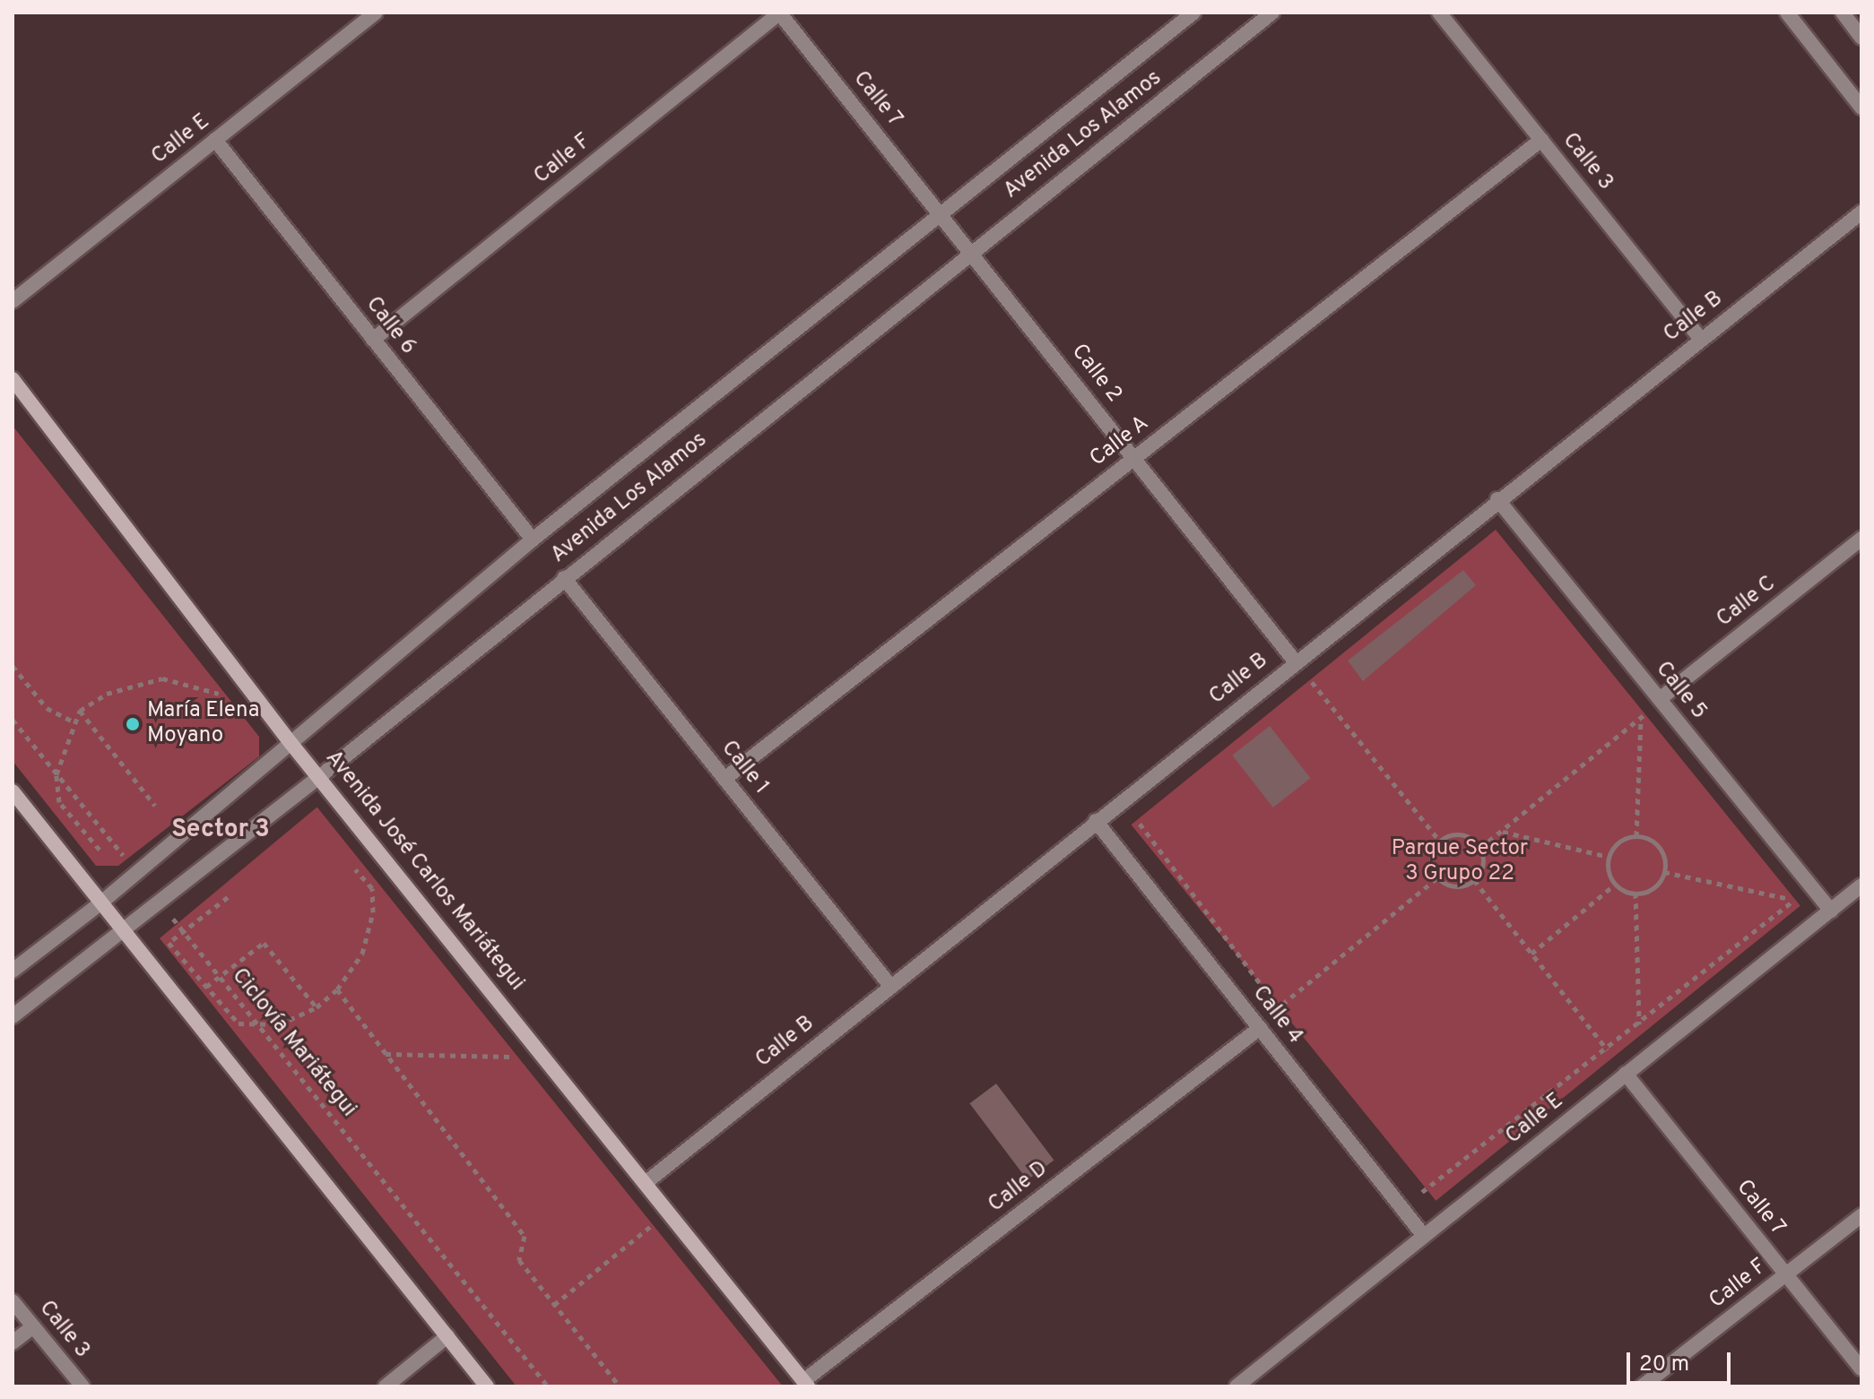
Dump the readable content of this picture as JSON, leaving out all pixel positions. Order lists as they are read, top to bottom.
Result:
{
  "streets": {
    "main road": ["Avenida José Carlos Mariátegui"],
    "street": [
      "Calle 7",
      "Avenida Los Alamos",
      "Calle E",
      "Calle F",
      "Calle 3",
      "Calle B",
      "Calle 6",
      "Calle 2",
      "Calle A",
      "Calle C",
      "Calle 5",
      "Calle 1",
      "Calle 4",
      "Calle D"
    ],
    "path": ["Ciclovía Mariátegui"]
  },
  "crossings": [
    ["Calle 7", "Avenida Los Alamos"],
    ["Calle 7", "Calle E"],
    ["Calle 7", "Calle F"],
    ["Calle 7", "Calle 2"],
    ["Avenida Los Alamos", "Calle 6"],
    ["Avenida Los Alamos", "Calle 2"],
    ["Avenida Los Alamos", "Calle 1"],
    ["Avenida Los Alamos", "Avenida José Carlos Mariátegui"],
    ["Avenida Los Alamos", "Ciclovía Mariátegui"],
    ["Calle E", "Calle 6"],
    ["Calle E", "Calle 5"],
    ["Calle E", "Calle 4"],
    ["Calle F", "Calle 6"],
    ["Calle 3", "Calle B"],
    ["Calle 3", "Calle A"],
    ["Calle B", "Calle 2"],
    ["Calle B", "Calle 5"],
    ["Calle B", "Calle 1"],
    ["Calle B", "Avenida José Carlos Mariátegui"],
    ["Calle B", "Calle 4"],
    ["Calle 2", "Calle A"],
    ["Calle A", "Calle 1"],
    ["Calle C", "Calle 5"],
    ["Avenida José Carlos Mariátegui", "Calle D"],
    ["Calle 4", "Calle D"]
  ],
  "districts": ["Sector 3"],
  "parks": ["Parque Sector 3 Grupo 22"],
  "places": ["María Elena Moyano"],
  "scale_bar": "20 m"
}
